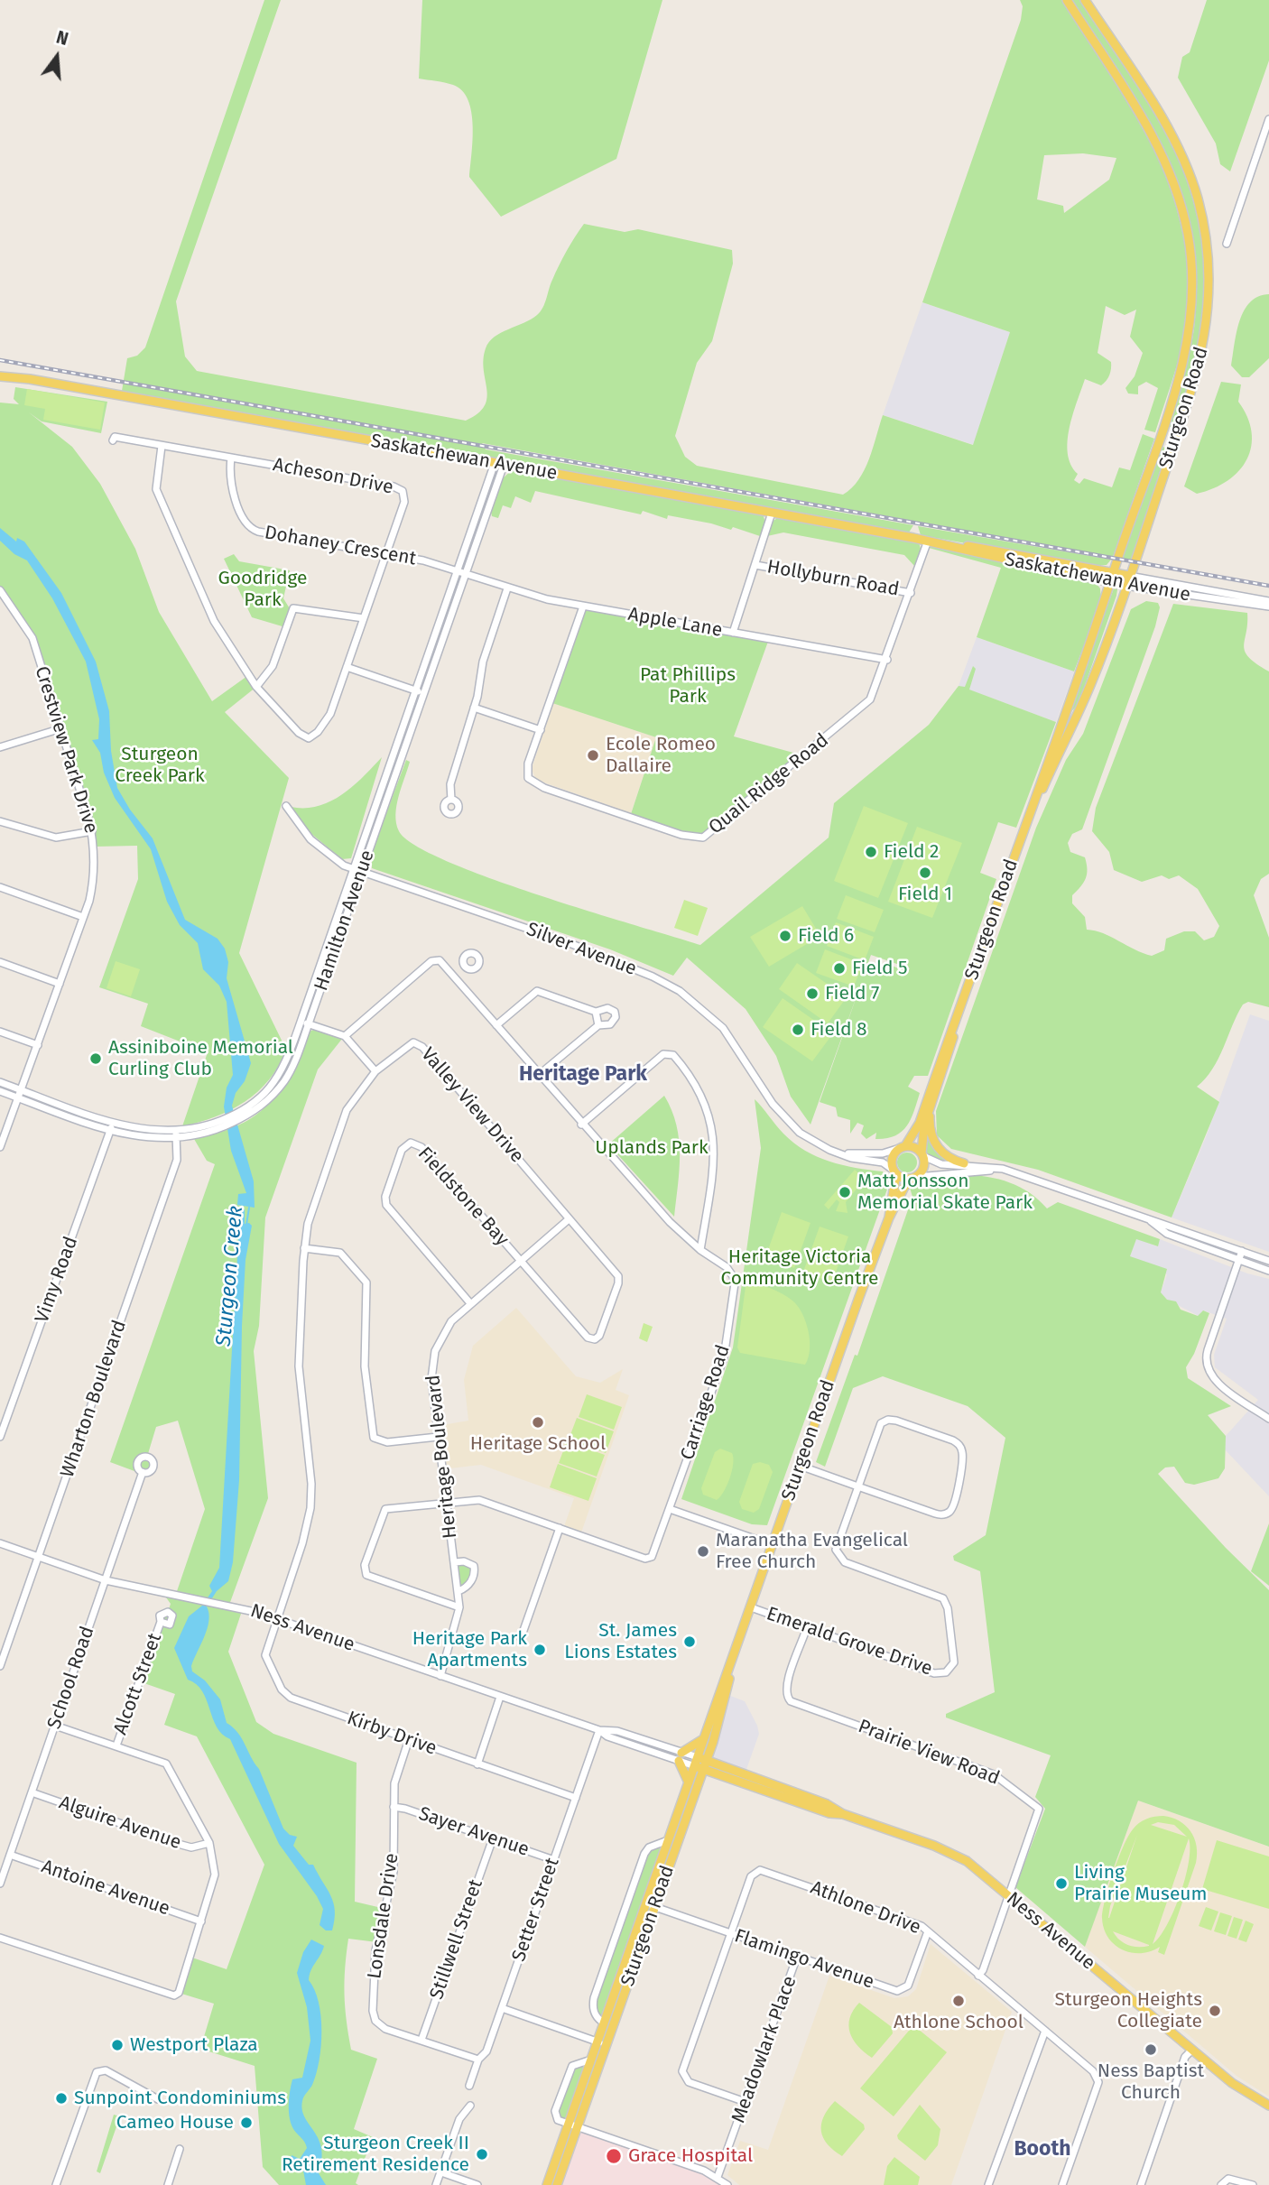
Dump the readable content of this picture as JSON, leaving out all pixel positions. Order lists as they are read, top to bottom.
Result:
{
  "streets": {
    "main road": ["Sturgeon Road", "Saskatchewan Avenue", "Ness Avenue"],
    "street": [
      "Acheson Drive",
      "Dohaney Crescent",
      "Hollyburn Road",
      "Apple Lane",
      "Crestview Park Drive",
      "Quail Ridge Road",
      "Hamilton Avenue",
      "Silver Avenue",
      "Valley View Drive",
      "Fieldstone Bay",
      "Vimy Road",
      "Wharton Boulevard",
      "Carriage Road",
      "Heritage Boulevard",
      "Emerald Grove Drive",
      "School Road",
      "Alcott Street",
      "Kirby Drive",
      "Prairie View Road",
      "Alguire Avenue",
      "Sayer Avenue",
      "Antoine Avenue",
      "Athlone Drive",
      "Setter Street",
      "Lonsdale Drive",
      "Stillwell Street",
      "Flamingo Avenue",
      "Meadowlark Place"
    ]
  },
  "crossings": [
    ["Sturgeon Road", "Saskatchewan Avenue"],
    ["Sturgeon Road", "Silver Avenue"],
    ["Sturgeon Road", "Ness Avenue"],
    ["Sturgeon Road", "Emerald Grove Drive"],
    ["Sturgeon Road", "Flamingo Avenue"],
    ["Saskatchewan Avenue", "Quail Ridge Road"],
    ["Saskatchewan Avenue", "Hamilton Avenue"],
    ["Acheson Drive", "Dohaney Crescent"],
    ["Dohaney Crescent", "Apple Lane"],
    ["Dohaney Crescent", "Hamilton Avenue"],
    ["Hollyburn Road", "Quail Ridge Road"],
    ["Apple Lane", "Quail Ridge Road"],
    ["Apple Lane", "Hamilton Avenue"],
    ["Crestview Park Drive", "Hamilton Avenue"],
    ["Hamilton Avenue", "Silver Avenue"],
    ["Hamilton Avenue", "Vimy Road"],
    ["Hamilton Avenue", "Wharton Boulevard"],
    ["Valley View Drive", "Fieldstone Bay"],
    ["Valley View Drive", "Heritage Boulevard"],
    ["Valley View Drive", "Ness Avenue"],
    ["Valley View Drive", "Kirby Drive"],
    ["Fieldstone Bay", "Heritage Boulevard"],
    ["Wharton Boulevard", "Ness Avenue"],
    ["Carriage Road", "Heritage Boulevard"],
    ["Heritage Boulevard", "Ness Avenue"],
    ["Ness Avenue", "School Road"],
    ["Ness Avenue", "Kirby Drive"],
    ["Ness Avenue", "Prairie View Road"],
    ["Ness Avenue", "Setter Street"],
    ["Emerald Grove Drive", "Prairie View Road"],
    ["School Road", "Alguire Avenue"],
    ["School Road", "Antoine Avenue"],
    ["Kirby Drive", "Setter Street"],
    ["Kirby Drive", "Lonsdale Drive"],
    ["Prairie View Road", "Athlone Drive"],
    ["Sayer Avenue", "Setter Street"],
    ["Sayer Avenue", "Lonsdale Drive"],
    ["Sayer Avenue", "Stillwell Street"],
    ["Athlone Drive", "Flamingo Avenue"],
    ["Athlone Drive", "Meadowlark Place"],
    ["Setter Street", "Lonsdale Drive"],
    ["Lonsdale Drive", "Stillwell Street"],
    ["Flamingo Avenue", "Meadowlark Place"]
  ],
  "districts": ["Heritage Park", "Booth"],
  "water": ["Sturgeon Creek"],
  "parks": [
    "Goodridge Park",
    "Pat Phillips Park",
    "Sturgeon Creek Park",
    "Uplands Park",
    "Heritage Victoria Community Centre"
  ],
  "places": [
    "Ecole Romeo Dallaire",
    "Field 2",
    "Field 1",
    "Field 6",
    "Field 5",
    "Field 7",
    "Field 8",
    "Assiniboine Memorial Curling Club",
    "Matt Jonsson Memorial Skate Park",
    "Heritage School",
    "Maranatha Evangelical Free Church",
    "St. James Lions Estates",
    "Heritage Park Apartments",
    "Living Prairie Museum",
    "Athlone School",
    "Sturgeon Heights Collegiate",
    "Westport Plaza",
    "Ness Baptist Church",
    "Sunpoint Condominiums",
    "Cameo House",
    "Sturgeon Creek II Retirement Residence",
    "Grace Hospital"
  ],
  "north": "top"
}
